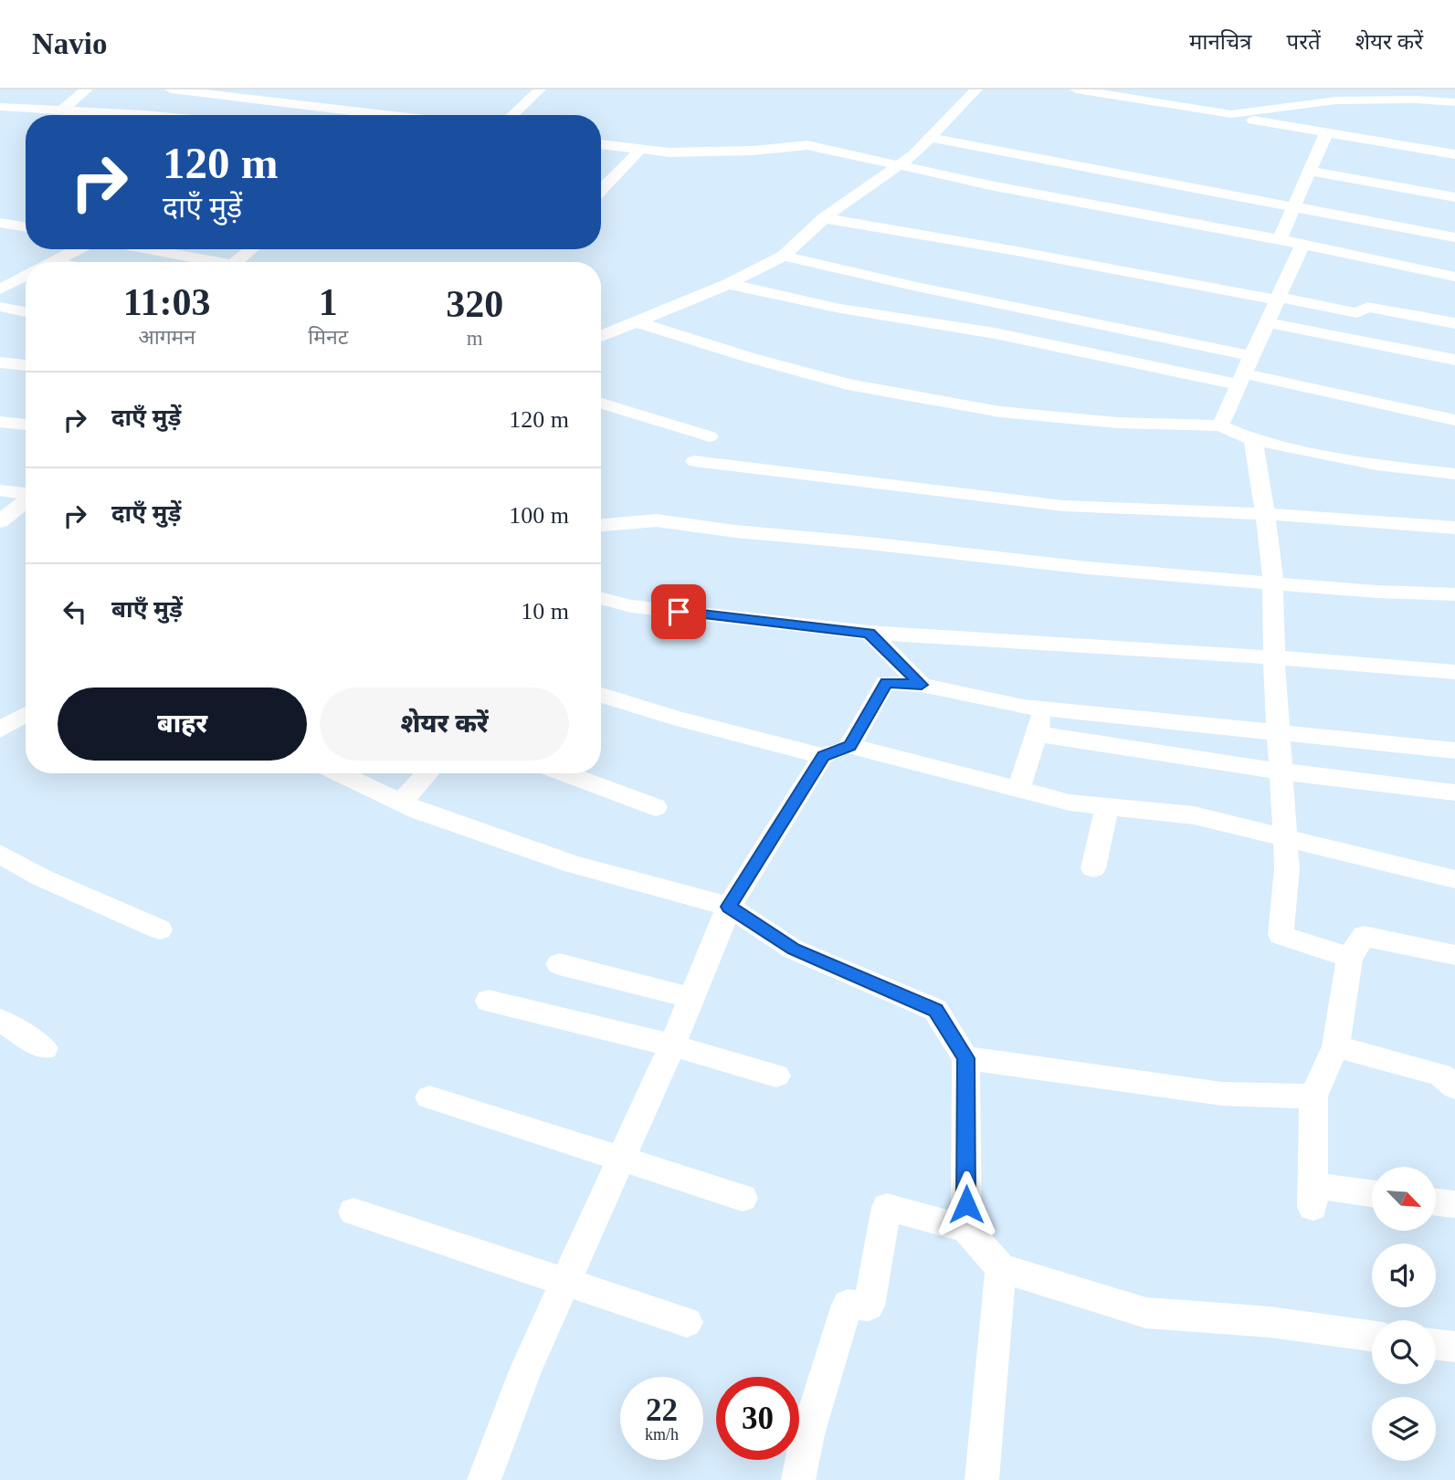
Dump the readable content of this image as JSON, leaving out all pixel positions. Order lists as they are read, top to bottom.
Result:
{
  "north": "bottom right",
  "page": {
    "header": "Navio",
    "nav": ["मानचित्र", "परतें", "शेयर करें"],
    "turn": ["120 m", "दाएँ मुड़ें"],
    "eta": [
      "11:03",
      "आगमन",
      "1",
      "मिनट",
      "320",
      "m"
    ],
    "list": [
      {
        "name": "दाएँ मुड़ें",
        "value": "120 m"
      },
      {
        "name": "दाएँ मुड़ें",
        "value": "100 m"
      },
      {
        "name": "बाएँ मुड़ें",
        "value": "10 m"
      }
    ],
    "buttons": ["बाहर", "शेयर करें"],
    "speed": "22 km/h",
    "limit": "30"
  }
}
